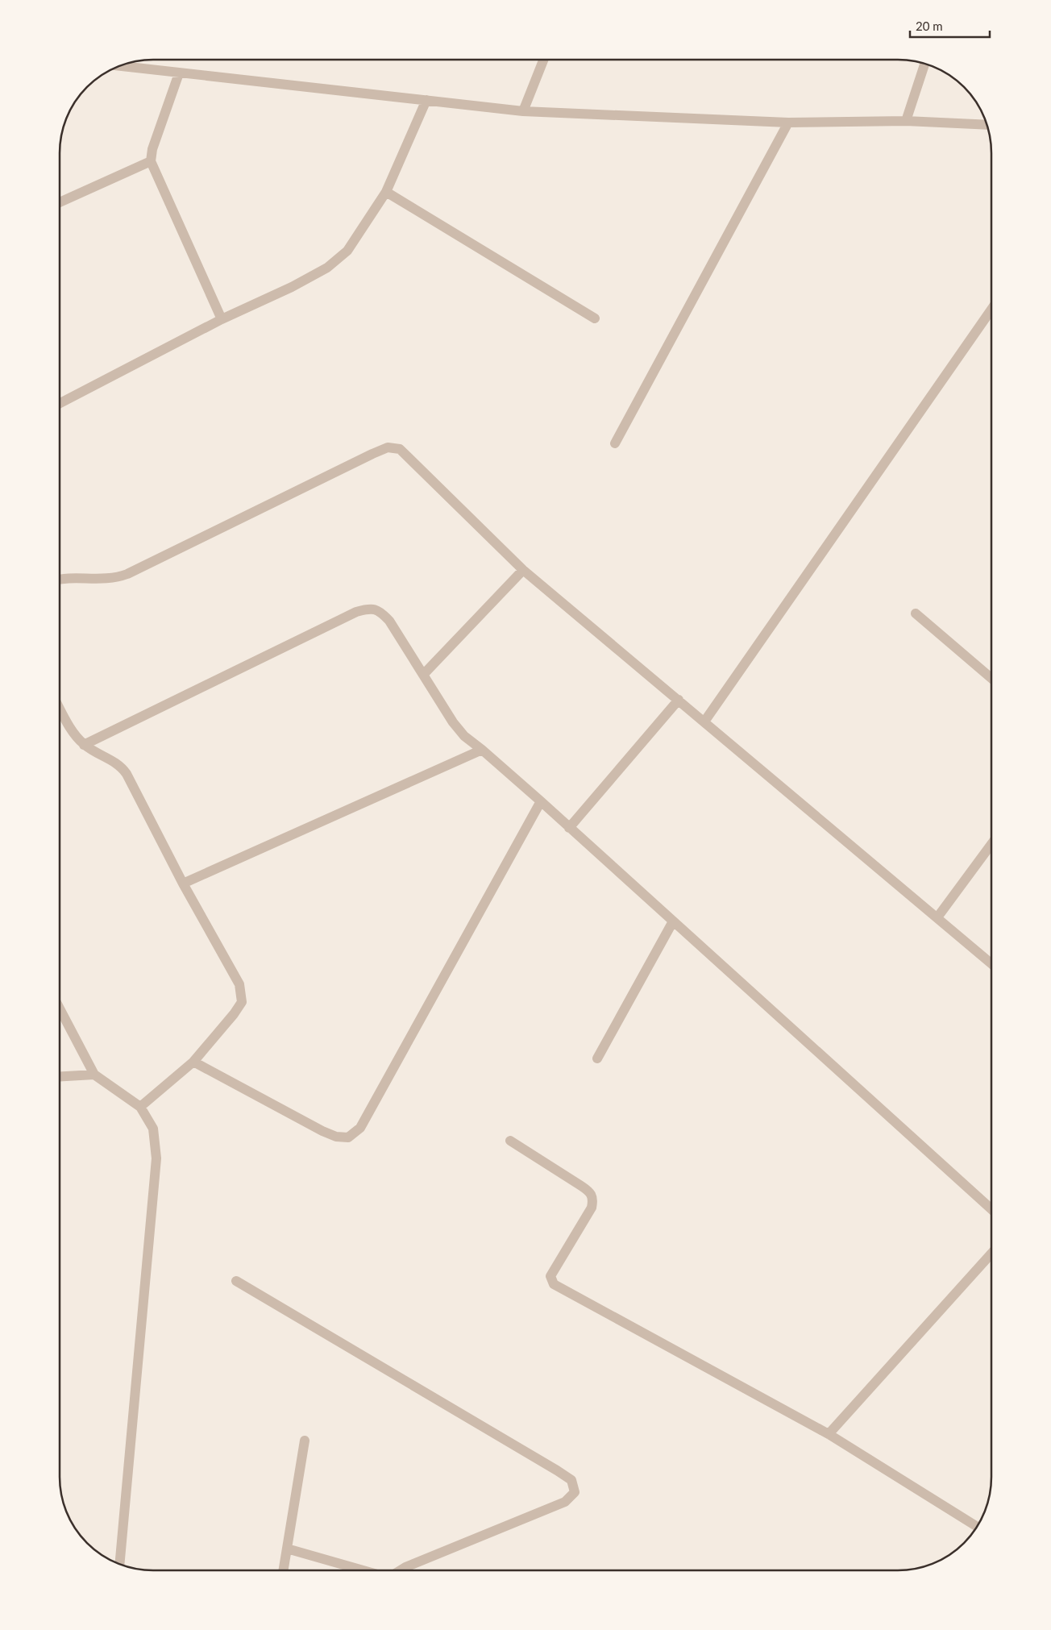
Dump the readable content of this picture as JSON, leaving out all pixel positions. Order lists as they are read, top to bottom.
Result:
{
  "scale_bar": "20 m"
}
